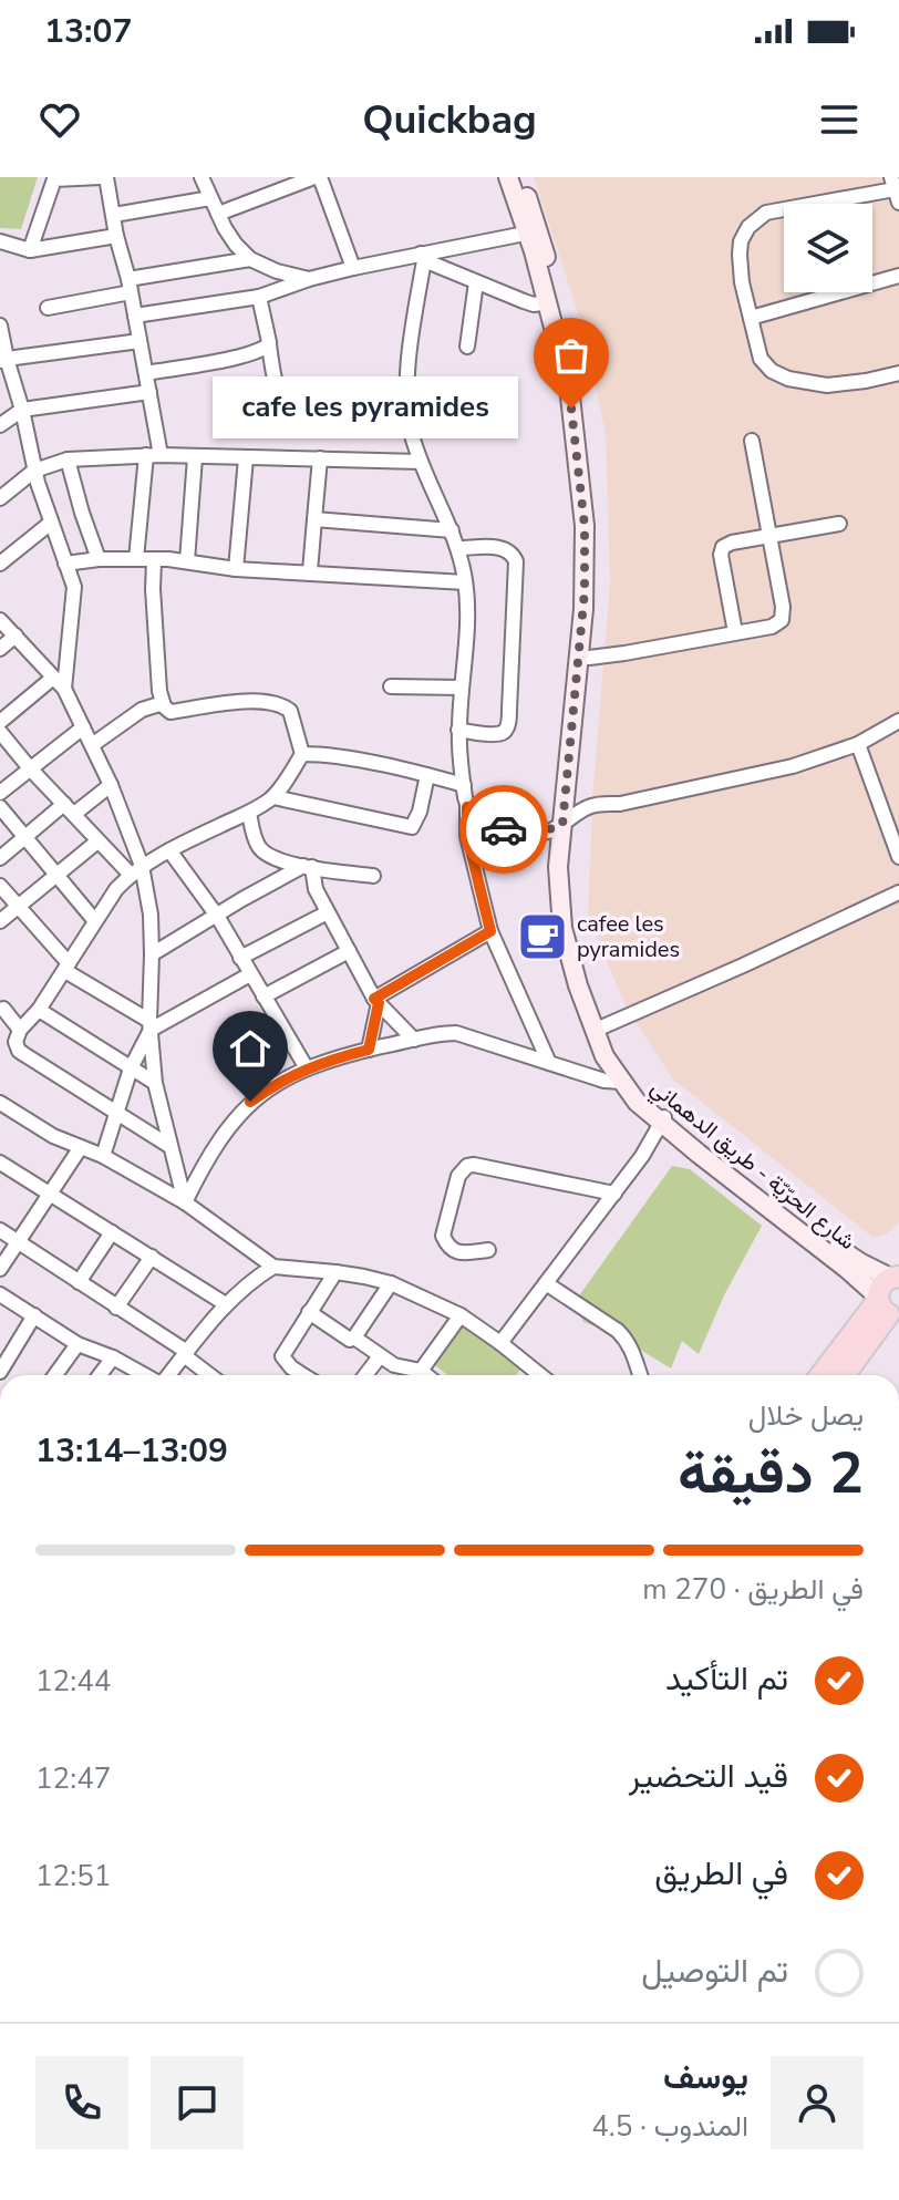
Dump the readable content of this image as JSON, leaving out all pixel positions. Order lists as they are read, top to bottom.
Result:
{
  "streets": {
    "main road": ["شارع الحرّيّة - طريق الدهماني"]
  },
  "places": {
    "other": ["cafe les pyramides"],
    "cafe": ["cafee les pyramides"]
  },
  "page": {
    "status": "13:07",
    "header": "Quickbag",
    "bubble": "cafe les pyramides",
    "heading": ["2 دقيقة", "يصل خلال", "13:09–13:14"],
    "panel": ["يوسف", "المندوب · 4.5"],
    "bar": "في الطريق · 270 m",
    "list": [
      ["تم التأكيد", "12:44"],
      ["قيد التحضير", "12:47"],
      ["في الطريق", "12:51"],
      "تم التوصيل"
    ]
  }
}
